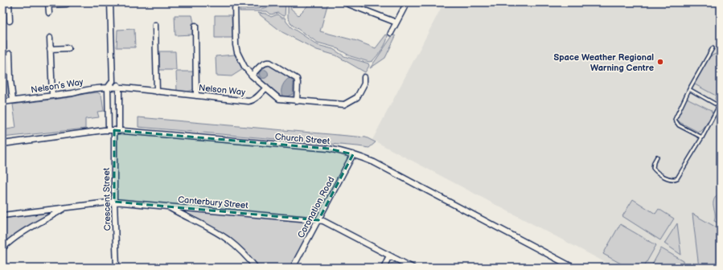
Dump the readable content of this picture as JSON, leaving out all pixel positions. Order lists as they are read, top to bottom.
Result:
{
  "streets": {
    "street": [
      "Nelson’s Way",
      "Nelson Way",
      "Church Street",
      "Crescent Street",
      "Canterbury Street",
      "Coronation Road"
    ]
  },
  "crossings": [
    ["Nelson’s Way", "Nelson Way"],
    ["Nelson’s Way", "Crescent Street"],
    ["Nelson Way", "Crescent Street"],
    ["Church Street", "Crescent Street"],
    ["Church Street", "Coronation Road"],
    ["Crescent Street", "Canterbury Street"],
    ["Canterbury Street", "Coronation Road"]
  ],
  "places": ["Space Weather Regional Warning Centre"]
}
